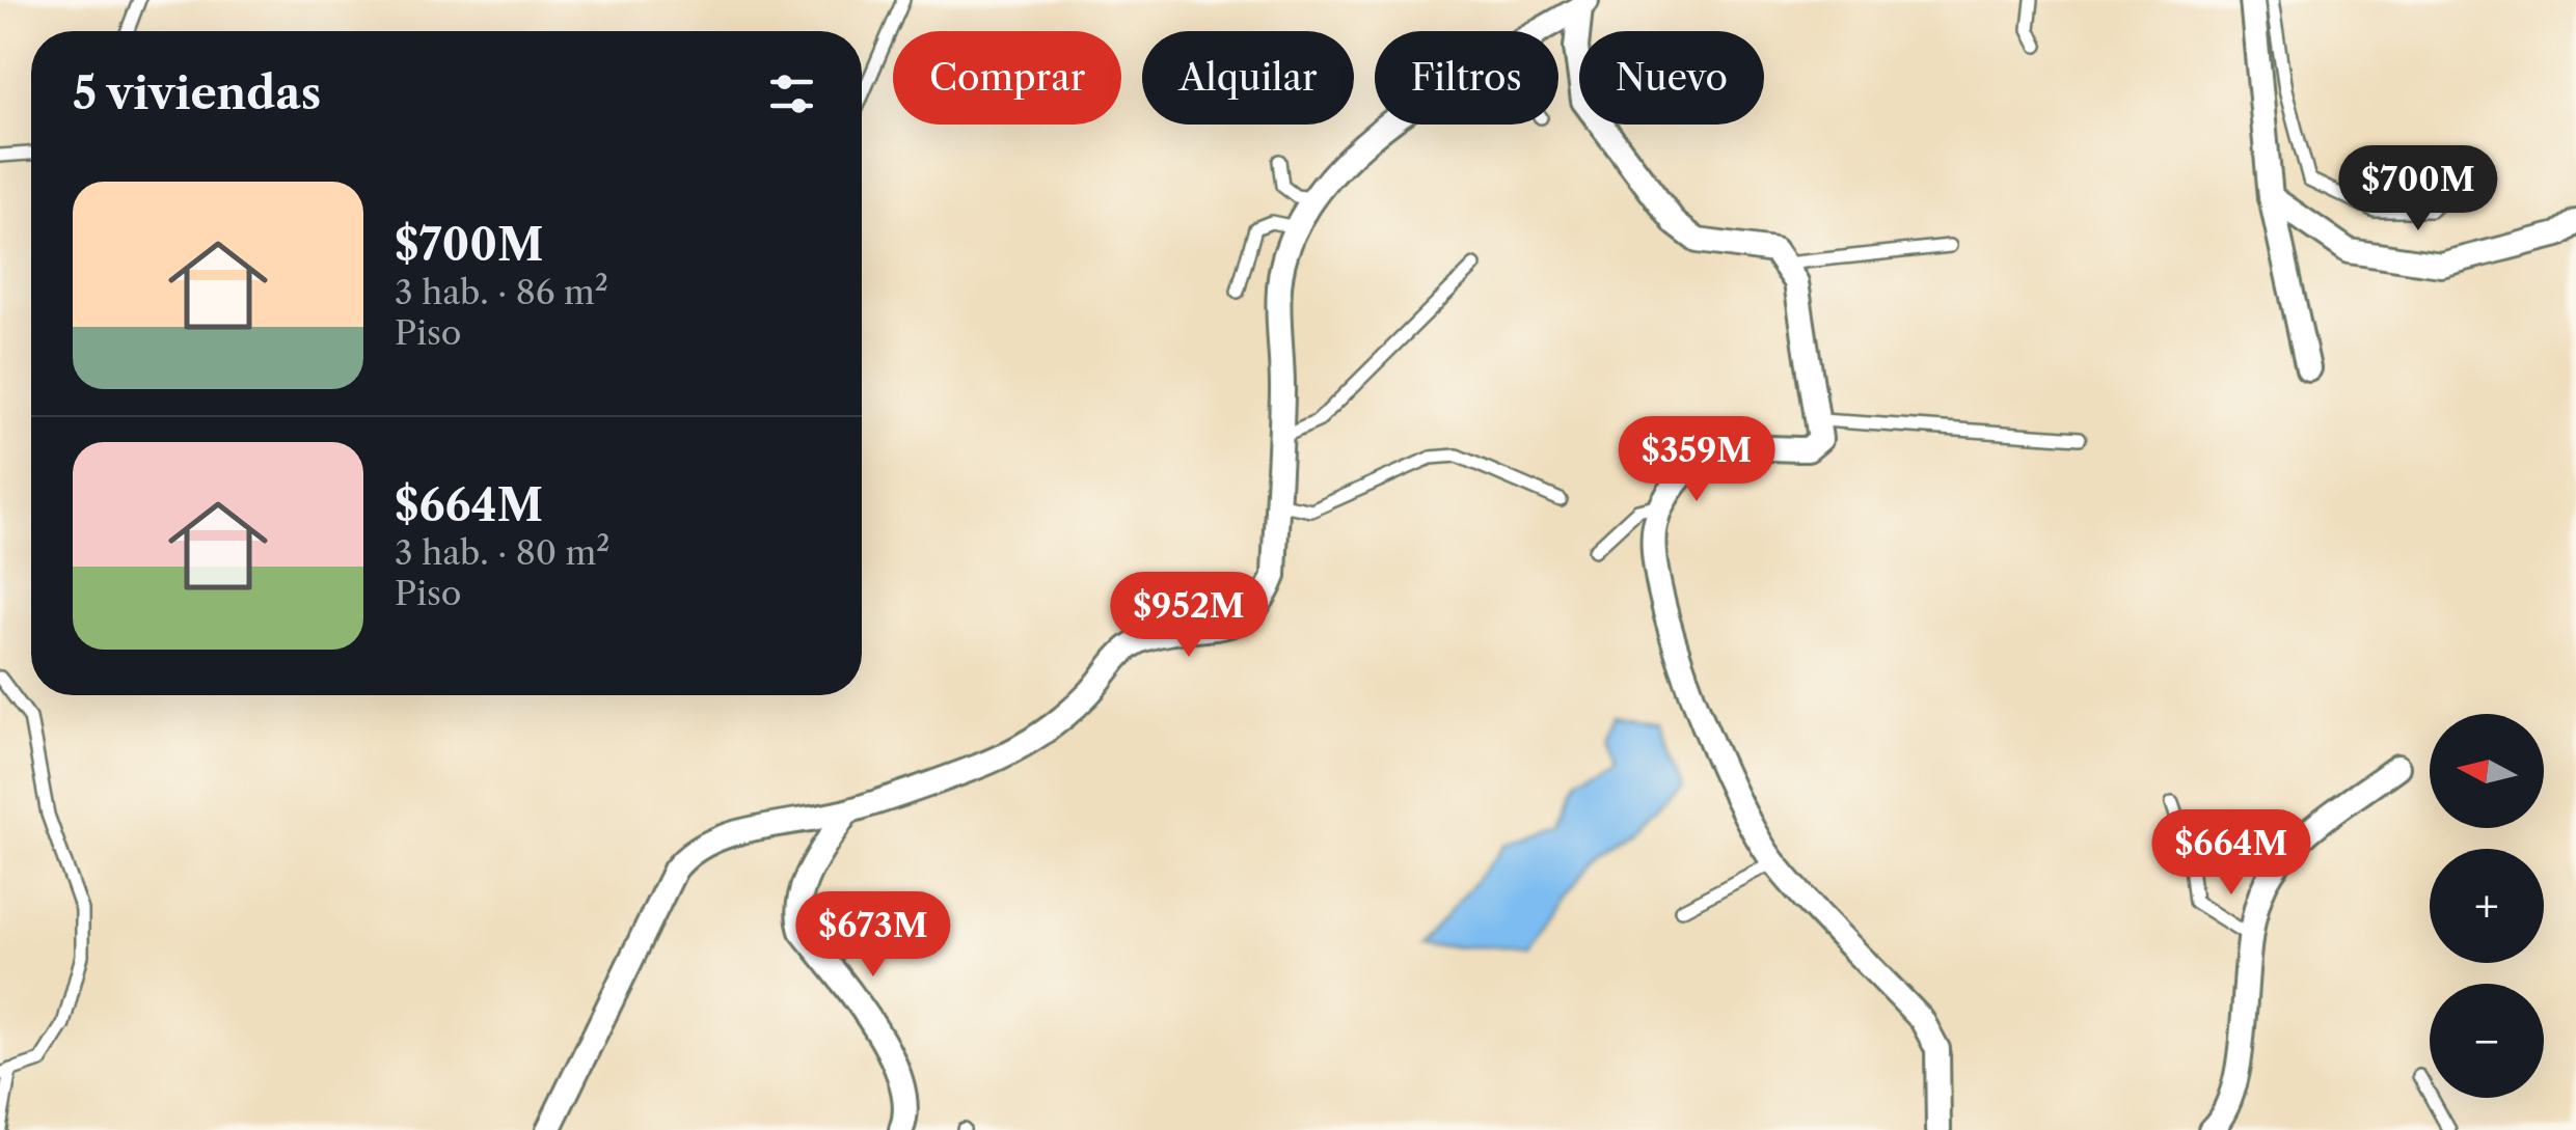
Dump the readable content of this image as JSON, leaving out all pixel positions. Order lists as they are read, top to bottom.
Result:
{
  "north": "left",
  "page": {
    "chip": [
      "Comprar",
      "Alquilar",
      "Filtros",
      "Nuevo"
    ],
    "heading": "5 viviendas",
    "price": [
      "$700M",
      "$359M",
      "$952M",
      "$664M",
      "$673M"
    ],
    "list": [
      {
        "name": "$700M",
        "note": "3 hab. · 86 m² · Piso"
      },
      {
        "name": "$664M",
        "note": "3 hab. · 80 m² · Piso"
      }
    ],
    "map_buttons": ["+", "−"]
  }
}
